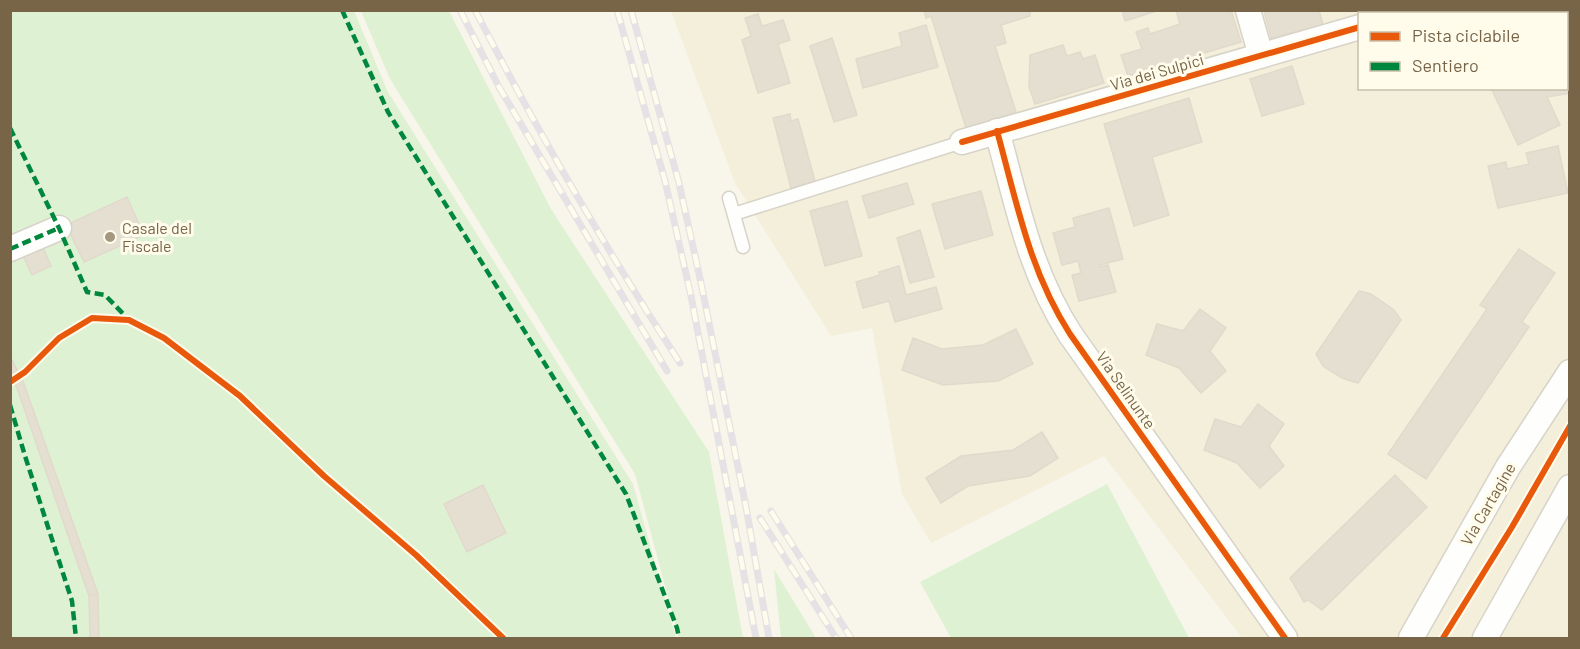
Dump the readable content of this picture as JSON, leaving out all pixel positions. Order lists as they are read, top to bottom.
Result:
{
  "streets": {
    "street": ["Via dei Sulpici", "Via Selinunte", "Via Cartagine"]
  },
  "crossings": [
    ["Via dei Sulpici", "Via Selinunte"]
  ],
  "places": ["Casale del Fiscale"],
  "legend": ["Pista ciclabile", "Sentiero"]
}
